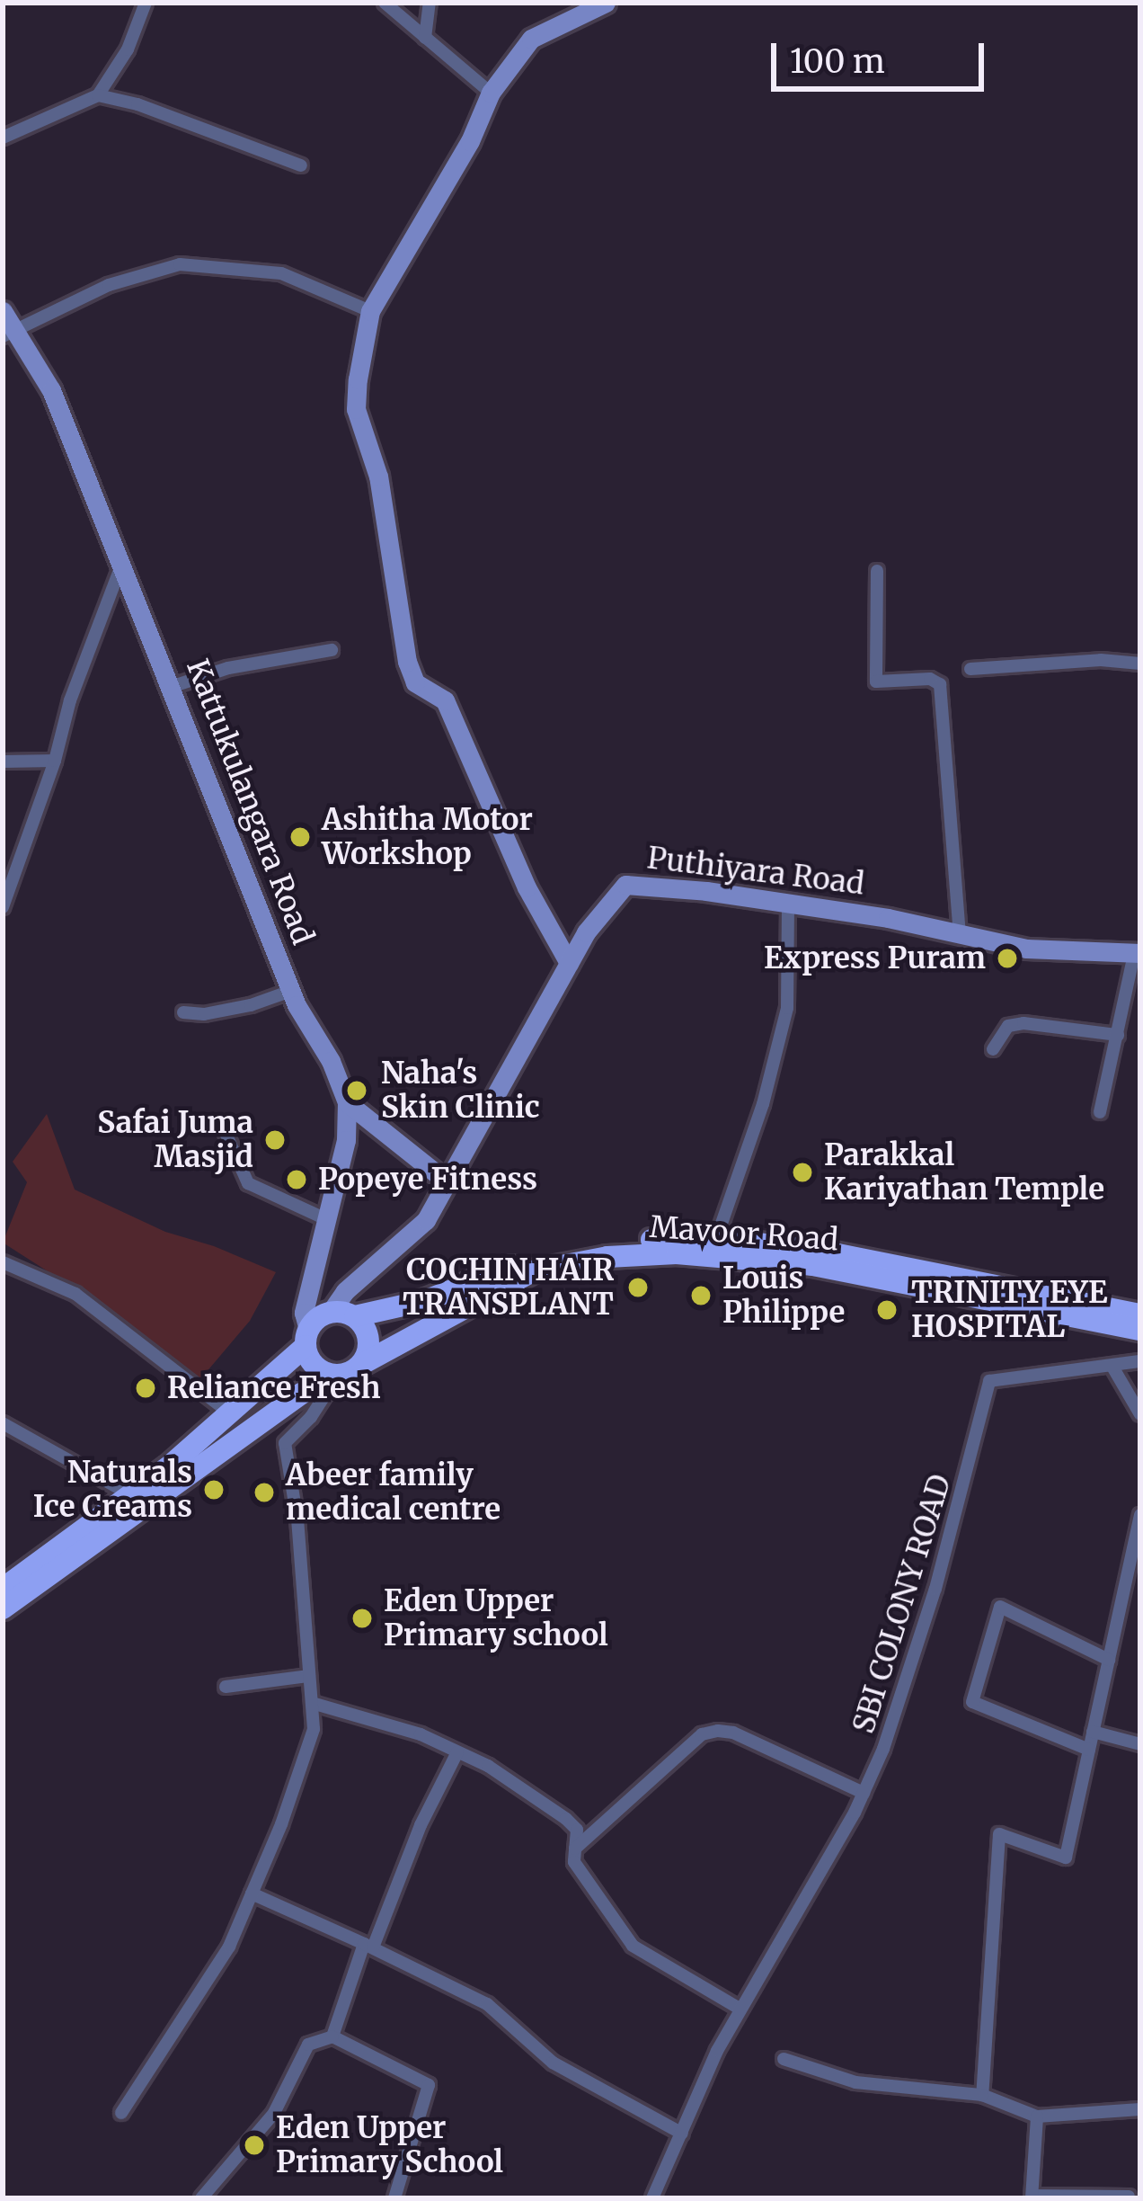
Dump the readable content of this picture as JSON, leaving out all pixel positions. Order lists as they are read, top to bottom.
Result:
{
  "streets": {
    "main road": ["Mavoor Road"],
    "street": ["Kattukulangara Road", "Puthiyara Road", "SBI COLONY ROAD"]
  },
  "crossings": [
    ["Kattukulangara Road", "Puthiyara Road"],
    ["Kattukulangara Road", "Mavoor Road"],
    ["Puthiyara Road", "Mavoor Road"]
  ],
  "places": [
    "Ashitha Motor Workshop",
    "Express Puram",
    "Naha's Skin Clinic",
    "Safai Juma Masjid",
    "Parakkal Kariyathan Temple",
    "Popeye Fitness",
    "COCHIN HAIR TRANSPLANT",
    "Louis Philippe",
    "TRINITY EYE HOSPITAL",
    "Reliance Fresh",
    "Naturals Ice Creams",
    "Abeer family medical centre",
    "Eden Upper Primary school",
    "Eden Upper Primary School"
  ],
  "scale_bar": "100 m"
}
